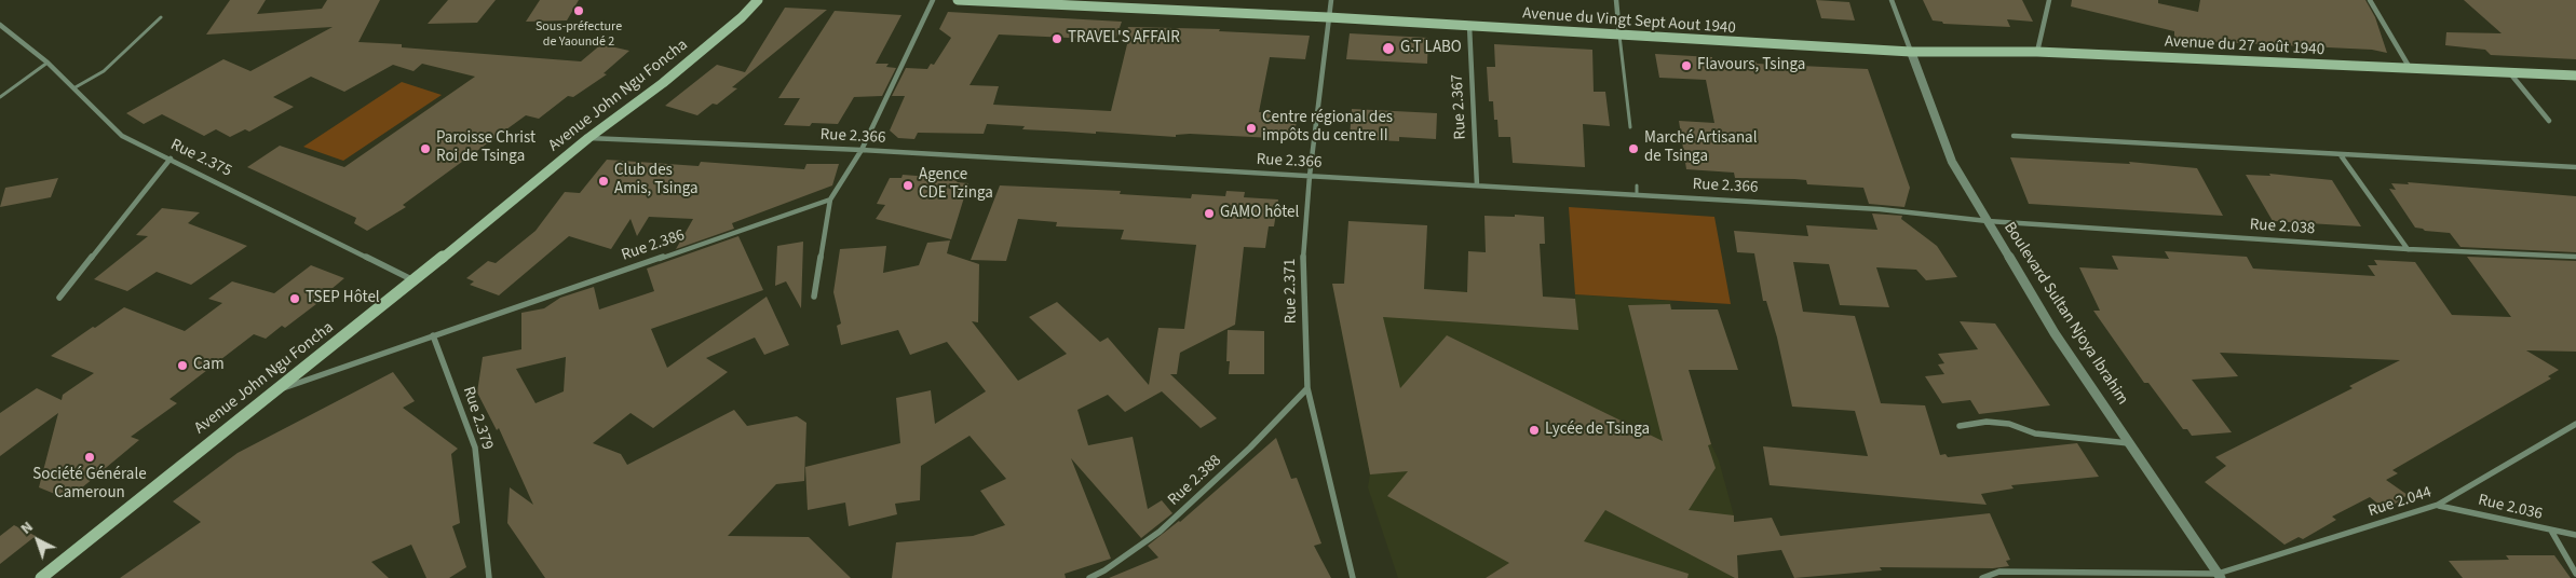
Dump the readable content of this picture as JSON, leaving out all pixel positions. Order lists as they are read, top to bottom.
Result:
{
  "streets": {
    "main road": ["Avenue du Vingt Sept Aout 1940", "Avenue du 27 août 1940", "Avenue John Ngu Foncha"],
    "street": [
      "Rue 2.367",
      "Rue 2.366",
      "Rue 2.375",
      "Rue 2.038",
      "Rue 2.386",
      "Rue 2.371",
      "Boulevard Sultan Njoya Ibrahim",
      "Rue 2.379",
      "Rue 2.388",
      "Rue 2.044",
      "Rue 2.036"
    ]
  },
  "crossings": [
    ["Avenue du Vingt Sept Aout 1940", "Avenue du 27 août 1940"],
    ["Avenue du Vingt Sept Aout 1940", "Rue 2.367"],
    ["Avenue du Vingt Sept Aout 1940", "Rue 2.371"],
    ["Avenue du Vingt Sept Aout 1940", "Boulevard Sultan Njoya Ibrahim"],
    ["Avenue du 27 août 1940", "Boulevard Sultan Njoya Ibrahim"],
    ["Avenue John Ngu Foncha", "Rue 2.366"],
    ["Avenue John Ngu Foncha", "Rue 2.375"],
    ["Avenue John Ngu Foncha", "Rue 2.386"],
    ["Rue 2.367", "Rue 2.366"],
    ["Rue 2.366", "Rue 2.038"],
    ["Rue 2.366", "Rue 2.371"],
    ["Rue 2.366", "Boulevard Sultan Njoya Ibrahim"],
    ["Rue 2.038", "Boulevard Sultan Njoya Ibrahim"],
    ["Rue 2.386", "Rue 2.379"],
    ["Rue 2.371", "Rue 2.388"],
    ["Boulevard Sultan Njoya Ibrahim", "Rue 2.044"],
    ["Rue 2.044", "Rue 2.036"]
  ],
  "places": [
    "Sous-préfecture de Yaoundé 2",
    "TRAVEL'S AFFAIR",
    "G.T LABO",
    "Flavours, Tsinga",
    "Centre régional des impôts du centre II",
    "Paroisse Christ Roi de Tsinga",
    "Marché Artisanal de Tsinga",
    "Club des Amis, Tsinga",
    "Agence CDE Tzinga",
    "GAMO hôtel",
    "TSEP Hôtel",
    "Cam",
    "Lycée de Tsinga",
    "Société Générale Cameroun"
  ],
  "north": "top left"
}
